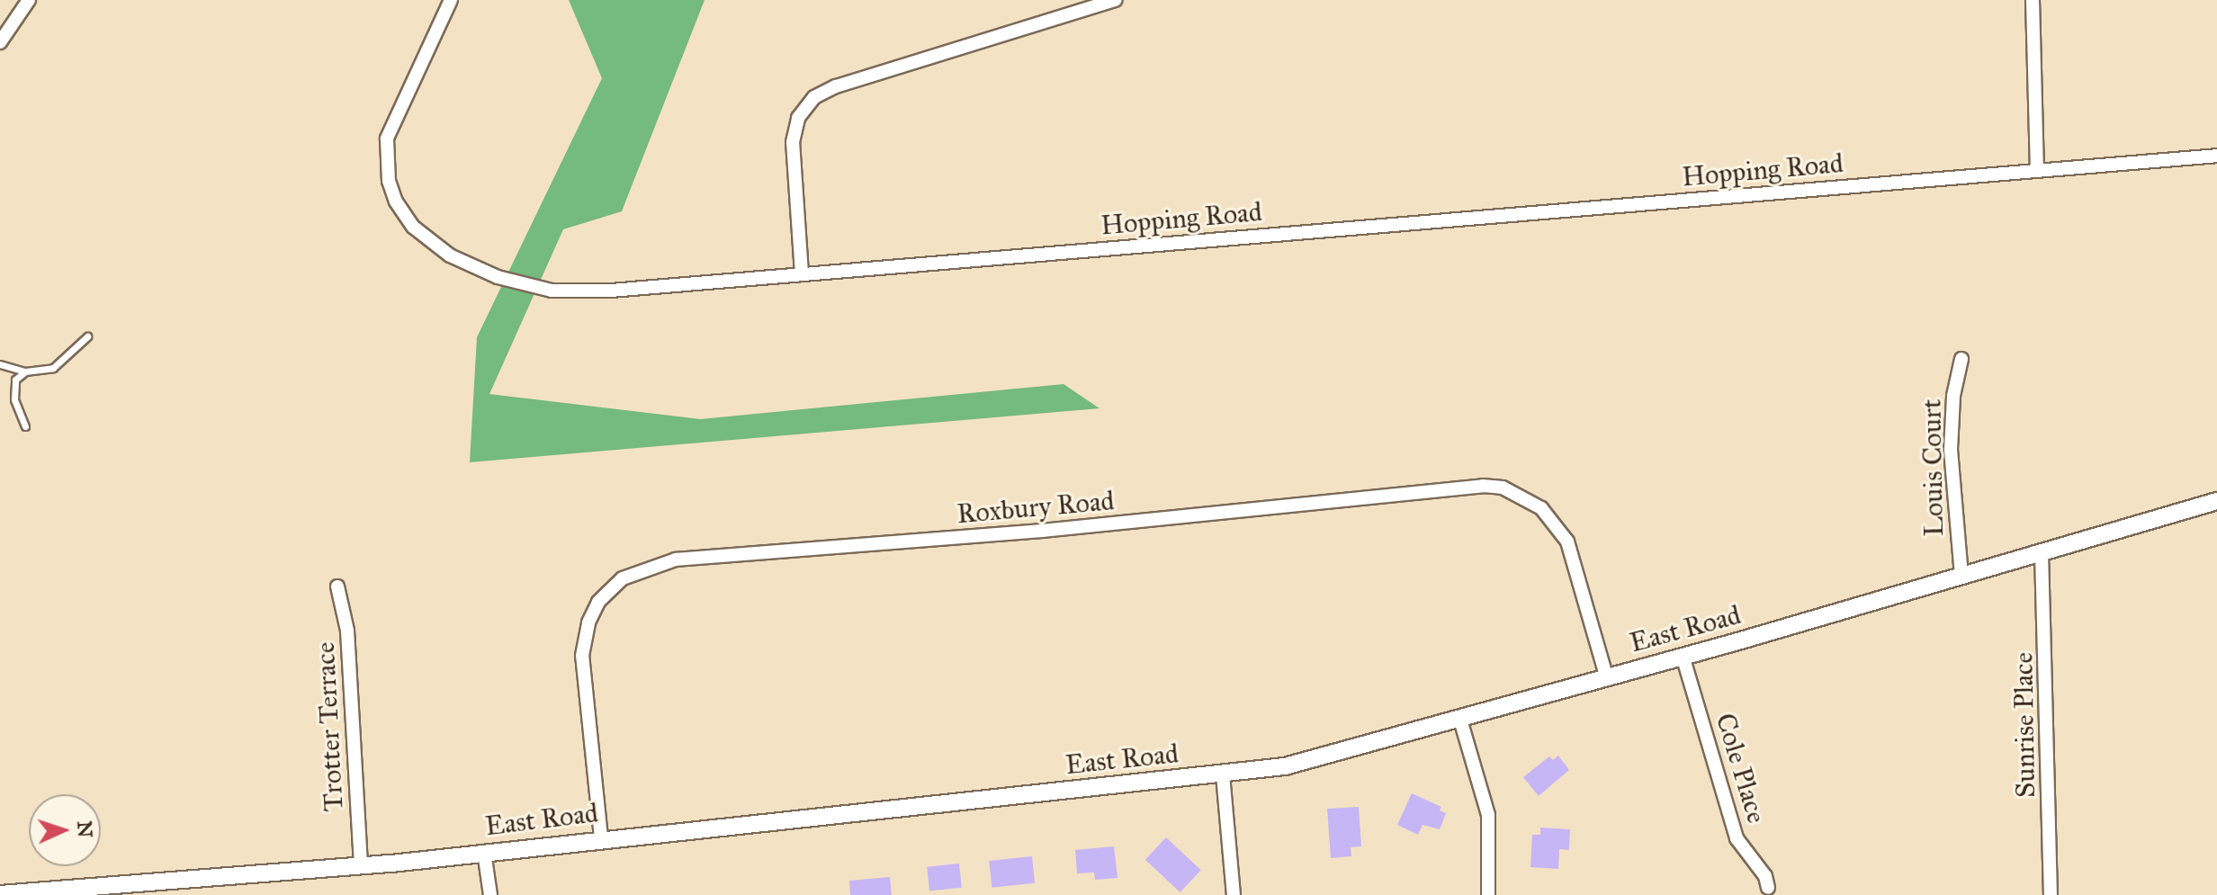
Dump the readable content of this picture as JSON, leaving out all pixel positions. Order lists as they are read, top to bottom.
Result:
{
  "streets": {
    "street": [
      "Hopping Road",
      "Louis Court",
      "Roxbury Road",
      "East Road",
      "Sunrise Place",
      "Trotter Terrace",
      "Cole Place"
    ]
  },
  "crossings": [
    ["Louis Court", "East Road"],
    ["Roxbury Road", "East Road"],
    ["East Road", "Sunrise Place"],
    ["East Road", "Trotter Terrace"],
    ["East Road", "Cole Place"]
  ],
  "north": "right"
}
